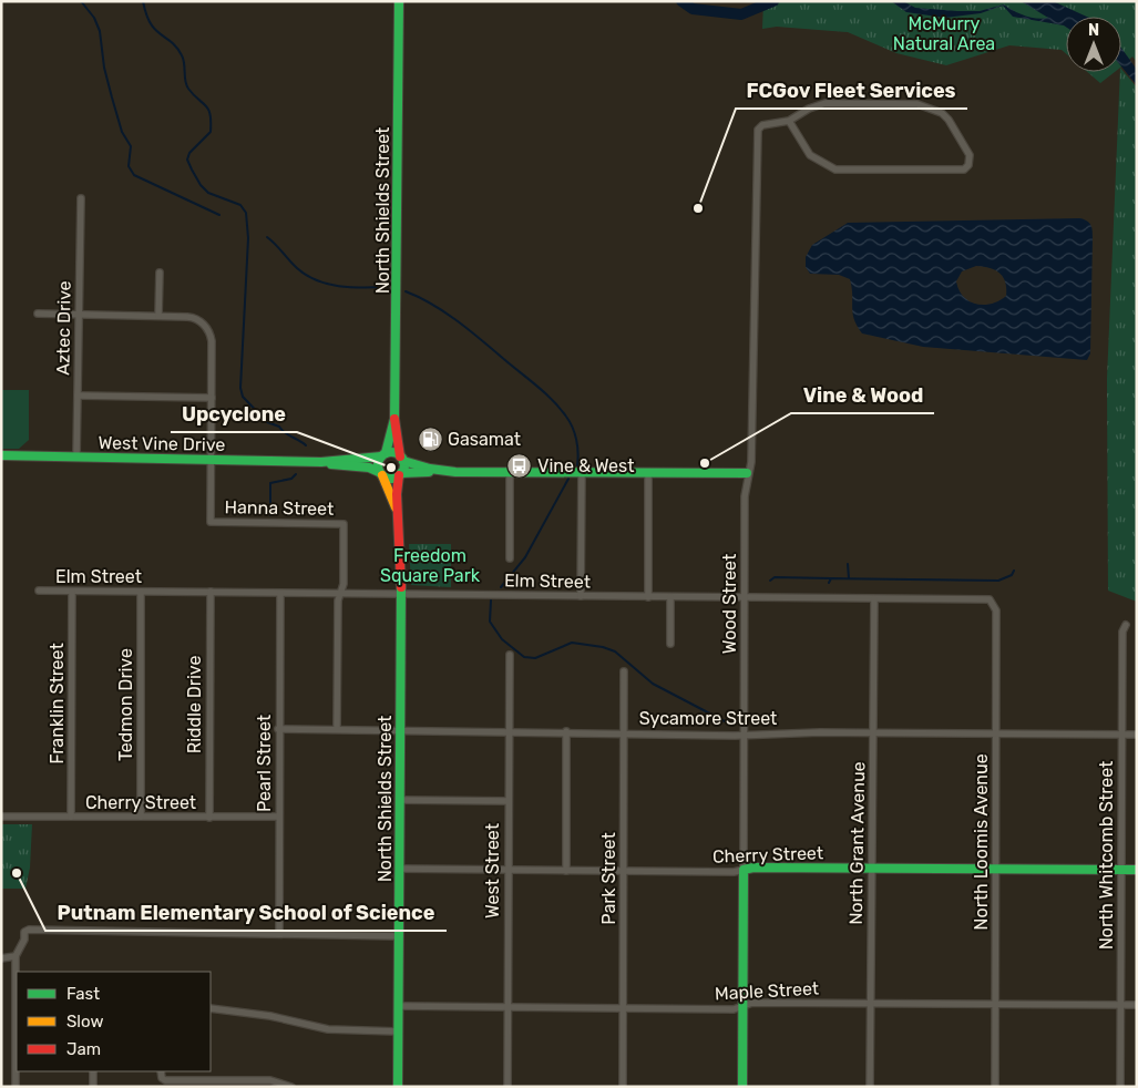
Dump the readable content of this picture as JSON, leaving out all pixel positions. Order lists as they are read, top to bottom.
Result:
{
  "streets": {
    "street": [
      "North Shields Street",
      "Aztec Drive",
      "West Vine Drive",
      "Hanna Street",
      "Elm Street",
      "Wood Street",
      "Franklin Street",
      "Tedmon Drive",
      "Riddle Drive",
      "Sycamore Street",
      "Pearl Street",
      "Cherry Street",
      "North Loomis Avenue",
      "North Grant Avenue",
      "North Whitcomb Street",
      "West Street",
      "Park Street",
      "Maple Street"
    ]
  },
  "crossings": [
    ["North Shields Street", "West Vine Drive"],
    ["North Shields Street", "Elm Street"],
    ["North Shields Street", "Sycamore Street"],
    ["North Shields Street", "Cherry Street"],
    ["North Shields Street", "Maple Street"],
    ["Aztec Drive", "West Vine Drive"],
    ["West Vine Drive", "Hanna Street"],
    ["Hanna Street", "Elm Street"],
    ["Hanna Street", "Sycamore Street"],
    ["Elm Street", "Wood Street"],
    ["Elm Street", "Franklin Street"],
    ["Elm Street", "Tedmon Drive"],
    ["Elm Street", "Riddle Drive"],
    ["Elm Street", "Pearl Street"],
    ["Elm Street", "North Loomis Avenue"],
    ["Elm Street", "North Grant Avenue"],
    ["Wood Street", "Sycamore Street"],
    ["Wood Street", "Cherry Street"],
    ["Wood Street", "Maple Street"],
    ["Franklin Street", "Cherry Street"],
    ["Tedmon Drive", "Cherry Street"],
    ["Riddle Drive", "Cherry Street"],
    ["Sycamore Street", "Pearl Street"],
    ["Sycamore Street", "North Loomis Avenue"],
    ["Sycamore Street", "North Grant Avenue"],
    ["Sycamore Street", "North Whitcomb Street"],
    ["Sycamore Street", "West Street"],
    ["Sycamore Street", "Park Street"],
    ["Pearl Street", "Cherry Street"],
    ["Cherry Street", "North Loomis Avenue"],
    ["Cherry Street", "North Grant Avenue"],
    ["Cherry Street", "North Whitcomb Street"],
    ["Cherry Street", "West Street"],
    ["Cherry Street", "Park Street"],
    ["North Loomis Avenue", "Maple Street"],
    ["North Grant Avenue", "Maple Street"],
    ["North Whitcomb Street", "Maple Street"],
    ["West Street", "Maple Street"],
    ["Park Street", "Maple Street"]
  ],
  "parks": ["McMurry Natural Area", "Freedom Square Park"],
  "places": {
    "other": [
      "FCGov Fleet Services",
      "Vine & Wood",
      "Upcyclone",
      "Putnam Elementary School of Science"
    ],
    "fuel station": ["Gasamat"],
    "bus stop": ["Vine & West"]
  },
  "legend": ["Fast", "Slow", "Jam"],
  "north": "top"
}
